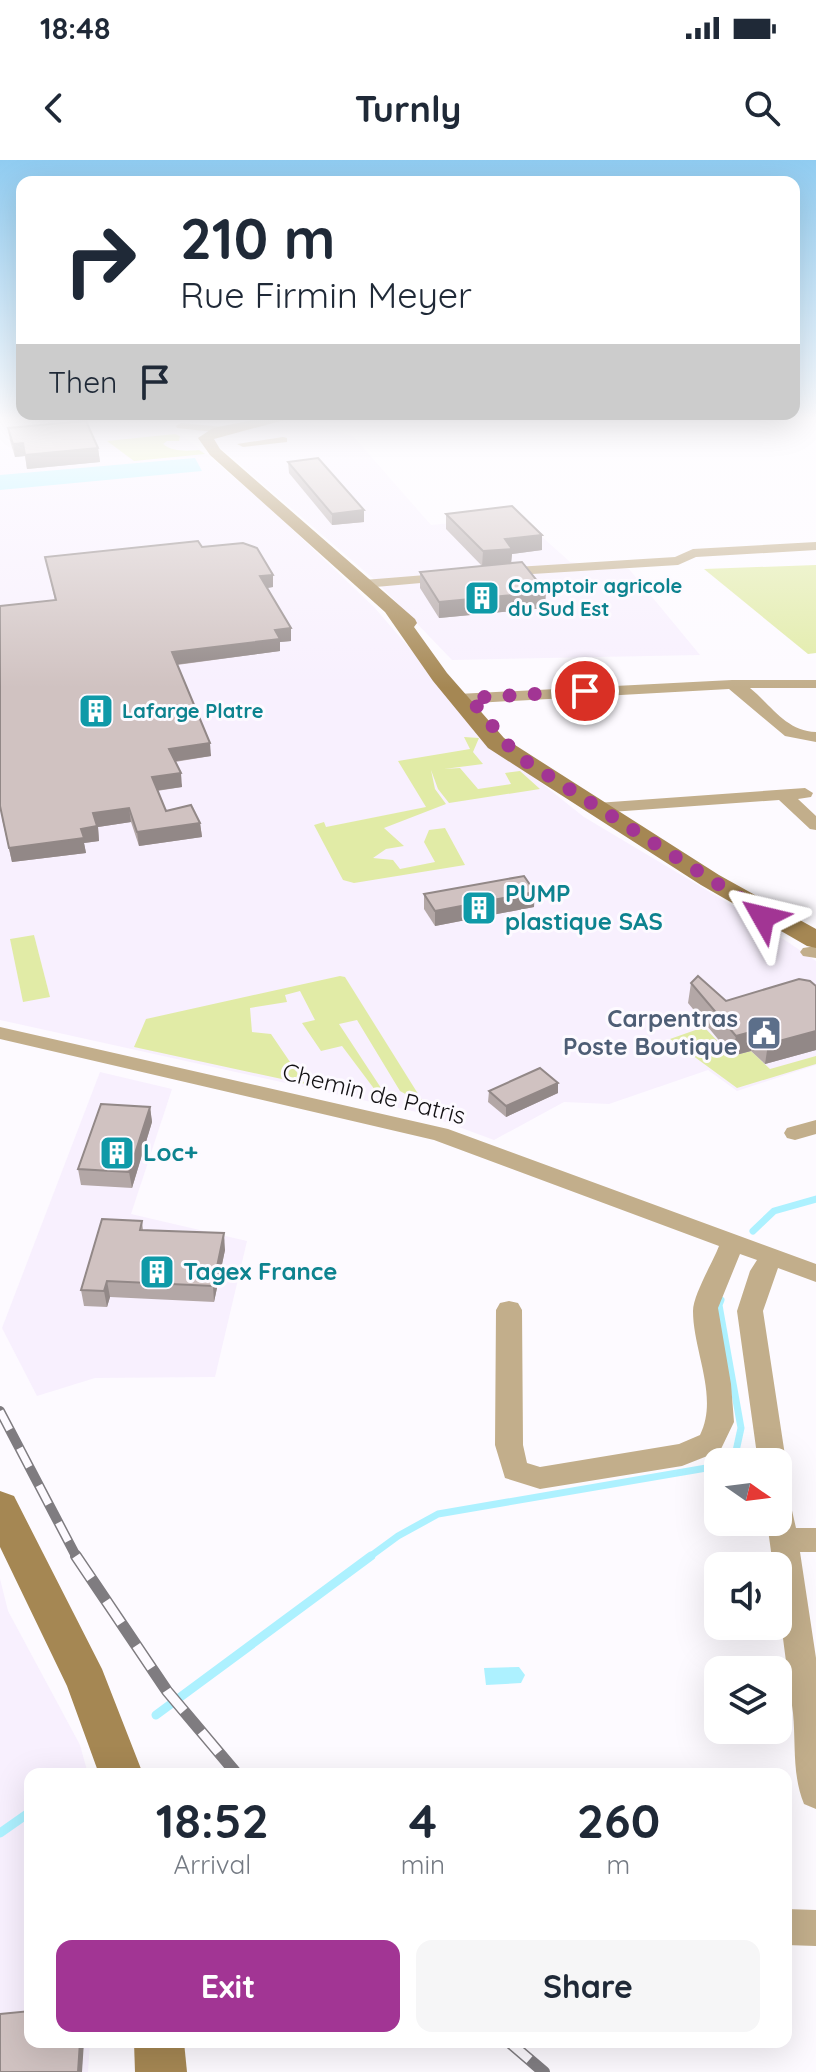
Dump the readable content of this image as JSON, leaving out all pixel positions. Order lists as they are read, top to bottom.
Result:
{
  "streets": {
    "street": ["Chemin de Patris"]
  },
  "places": {
    "building": [
      "Comptoir agricole du Sud Est",
      "Lafarge Platre",
      "PUMP plastique SAS",
      "Loc+",
      "Tagex France"
    ],
    "public building": ["Carpentras Poste Boutique"]
  },
  "north": "right",
  "page": {
    "status": "18:48",
    "header": "Turnly",
    "turn": ["210 m", "Rue Firmin Meyer"],
    "then": "Then",
    "eta": [
      "18:52",
      "Arrival",
      "4",
      "min",
      "260",
      "m"
    ],
    "buttons": ["Exit", "Share"]
  }
}
